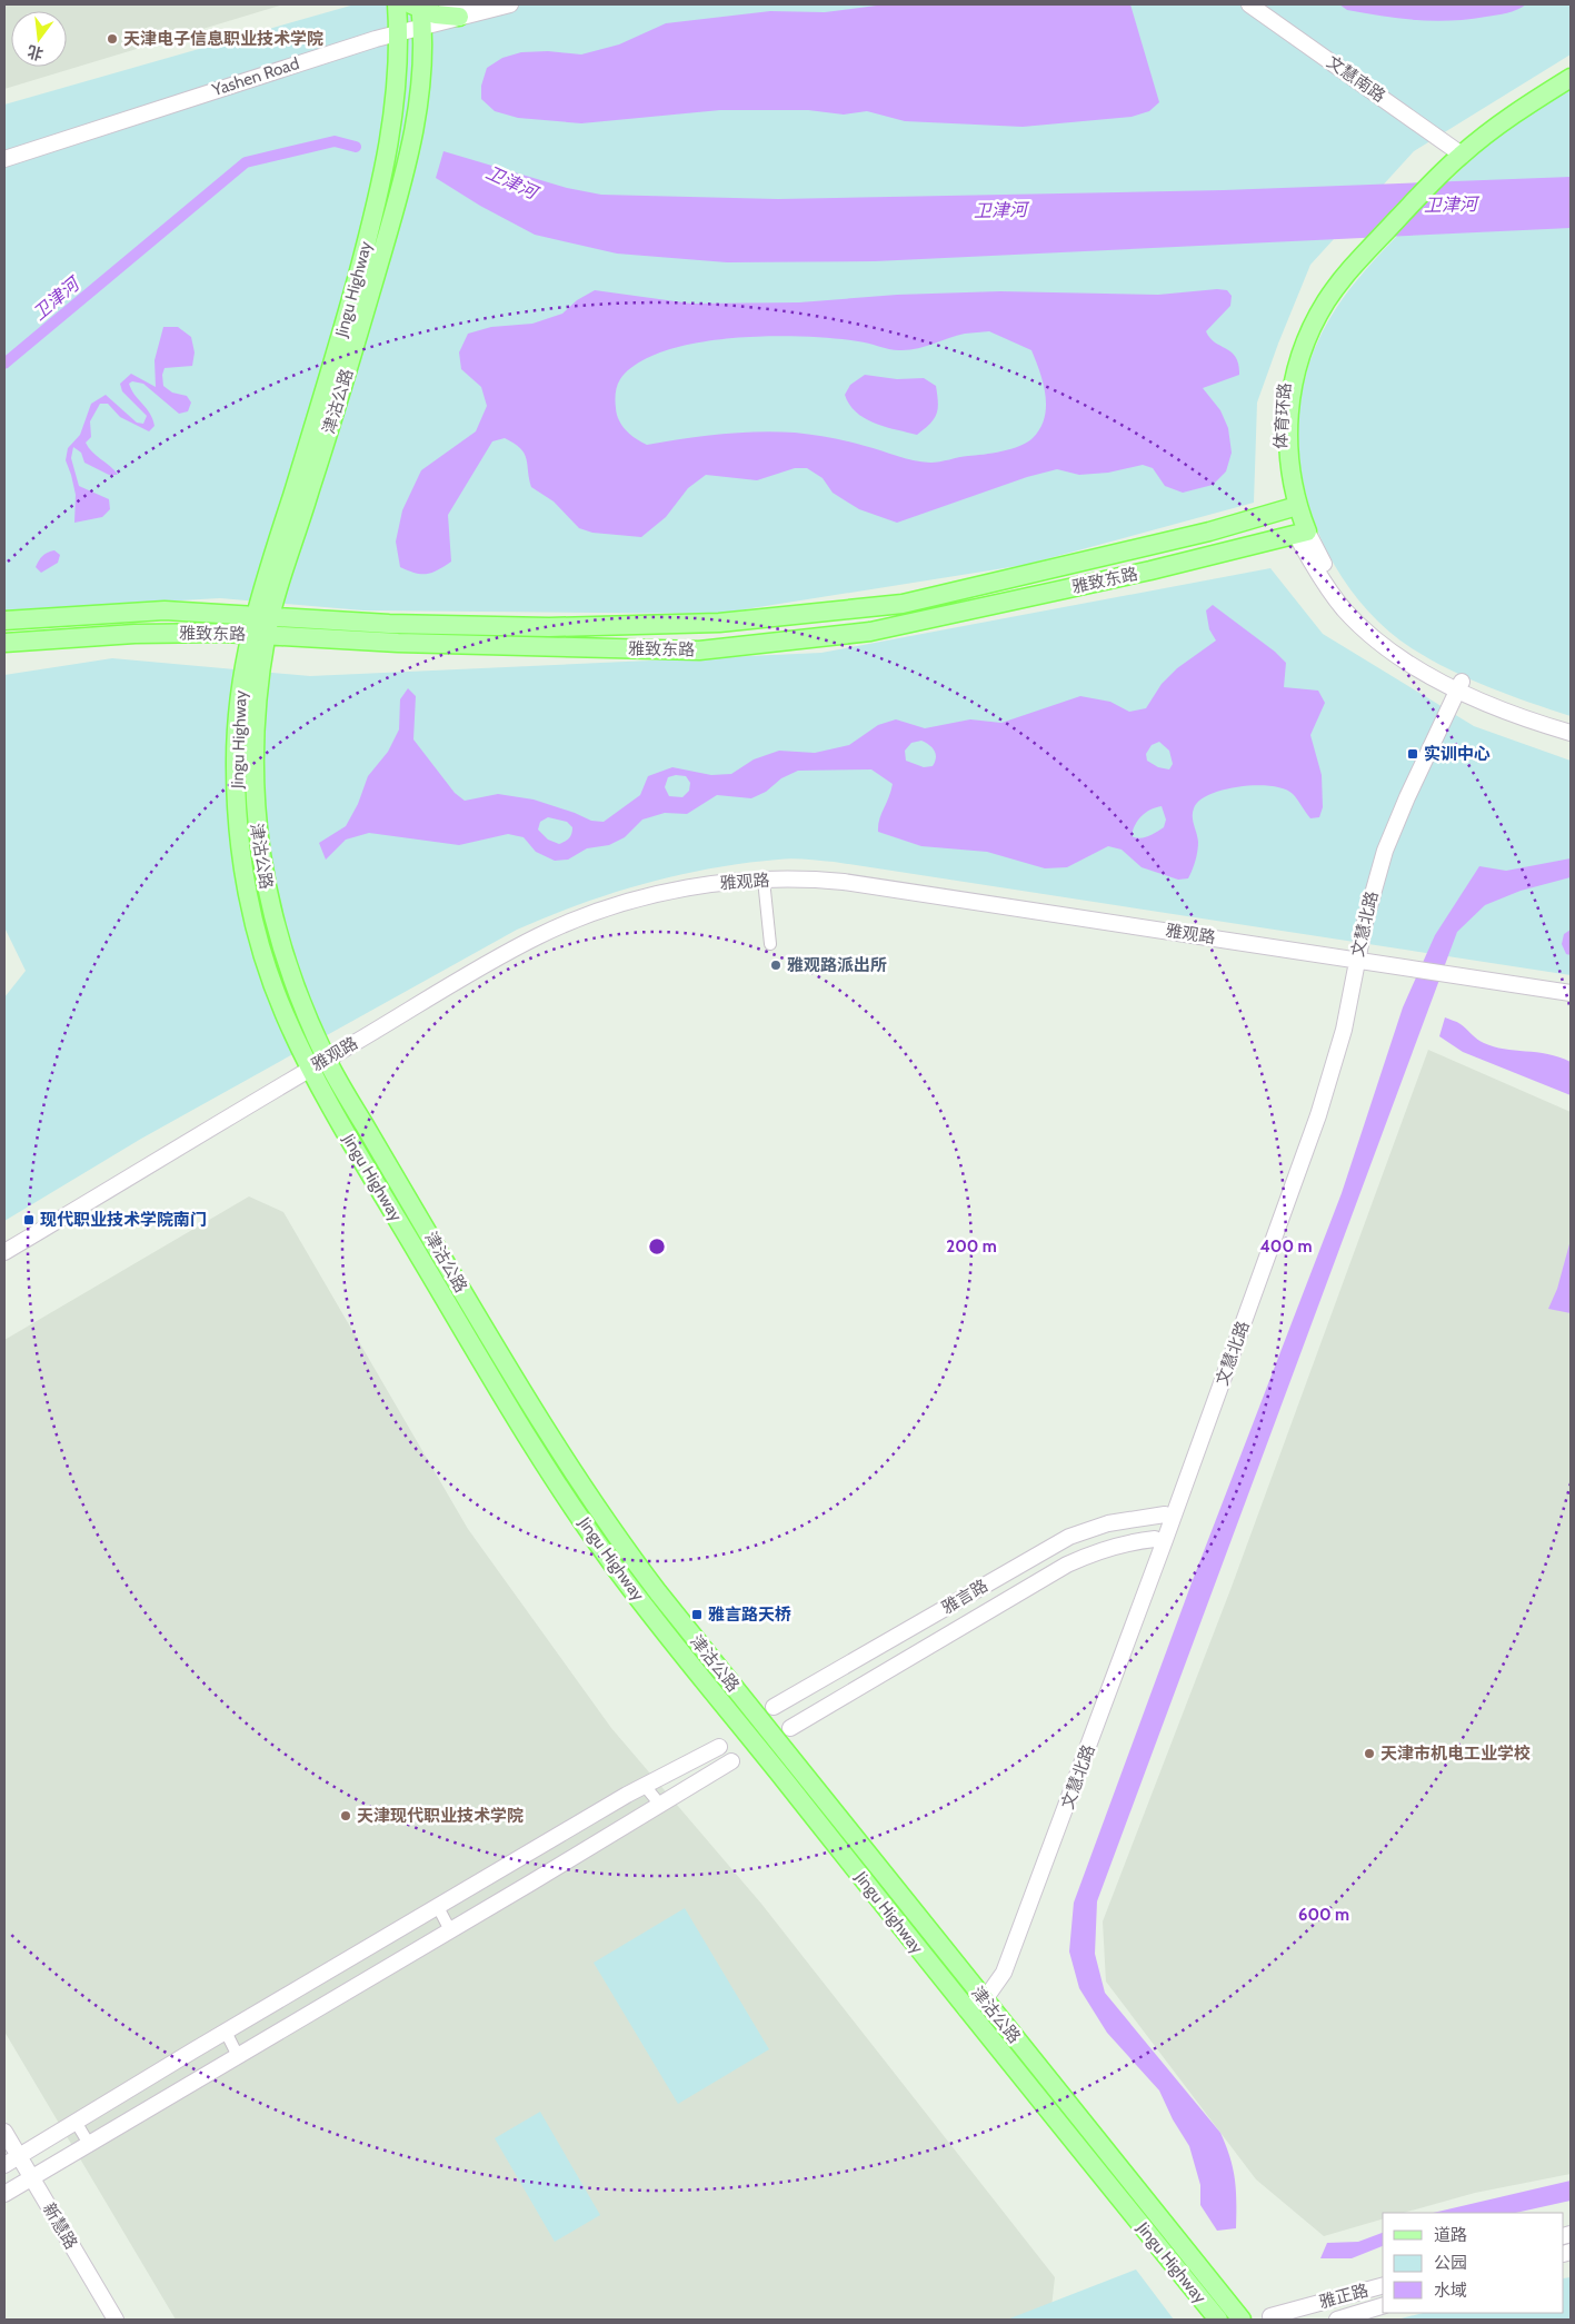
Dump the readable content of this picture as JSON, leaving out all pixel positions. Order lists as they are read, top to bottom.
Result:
{
  "streets": {
    "main road": [
      "Yashen Road",
      "文慧南路",
      "Jingu Highway",
      "津沽公路",
      "体育环路",
      "雅致东路",
      "雅观路",
      "文慧北路",
      "雅言路",
      "新慧路",
      "雅正路"
    ]
  },
  "crossings": [
    ["Yashen Road", "Jingu Highway"],
    ["Yashen Road", "津沽公路"],
    ["文慧南路", "体育环路"],
    ["Jingu Highway", "津沽公路"],
    ["Jingu Highway", "雅致东路"],
    ["Jingu Highway", "雅观路"],
    ["Jingu Highway", "文慧北路"],
    ["津沽公路", "雅致东路"],
    ["津沽公路", "雅观路"],
    ["津沽公路", "文慧北路"],
    ["体育环路", "雅致东路"],
    ["体育环路", "文慧北路"],
    ["雅观路", "文慧北路"],
    ["文慧北路", "雅言路"]
  ],
  "water": ["卫津河"],
  "places": {
    "other": [
      "天津电子信息职业技术学院",
      "雅观路派出所",
      "天津市机电工业学校",
      "天津现代职业技术学院"
    ],
    "transit": ["实训中心", "现代职业技术学院南门", "雅言路天桥"]
  },
  "legend": ["道路", "公园", "水域"],
  "north": "bottom",
  "rings": ["200 m", "400 m", "600 m"]
}
